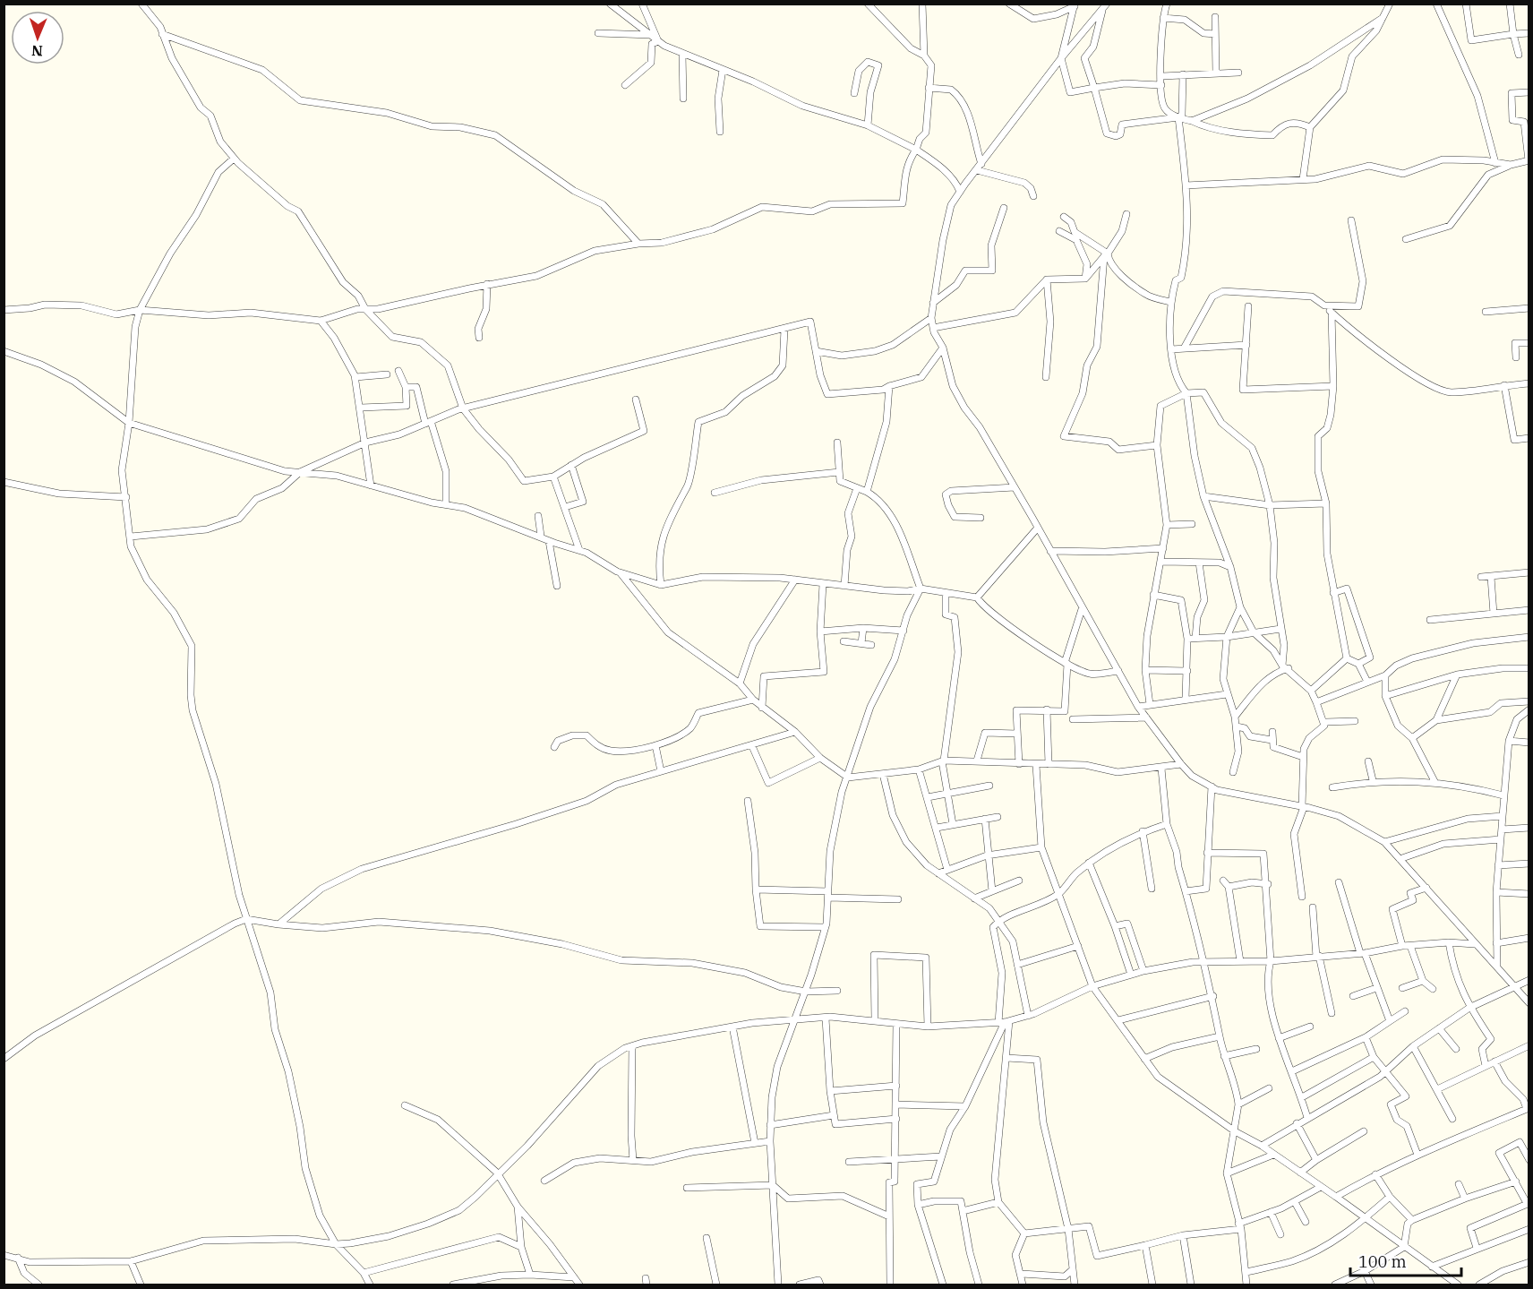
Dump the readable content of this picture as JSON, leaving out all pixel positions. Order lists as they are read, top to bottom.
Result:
{
  "scale_bar": "100 m",
  "north": "bottom"
}
